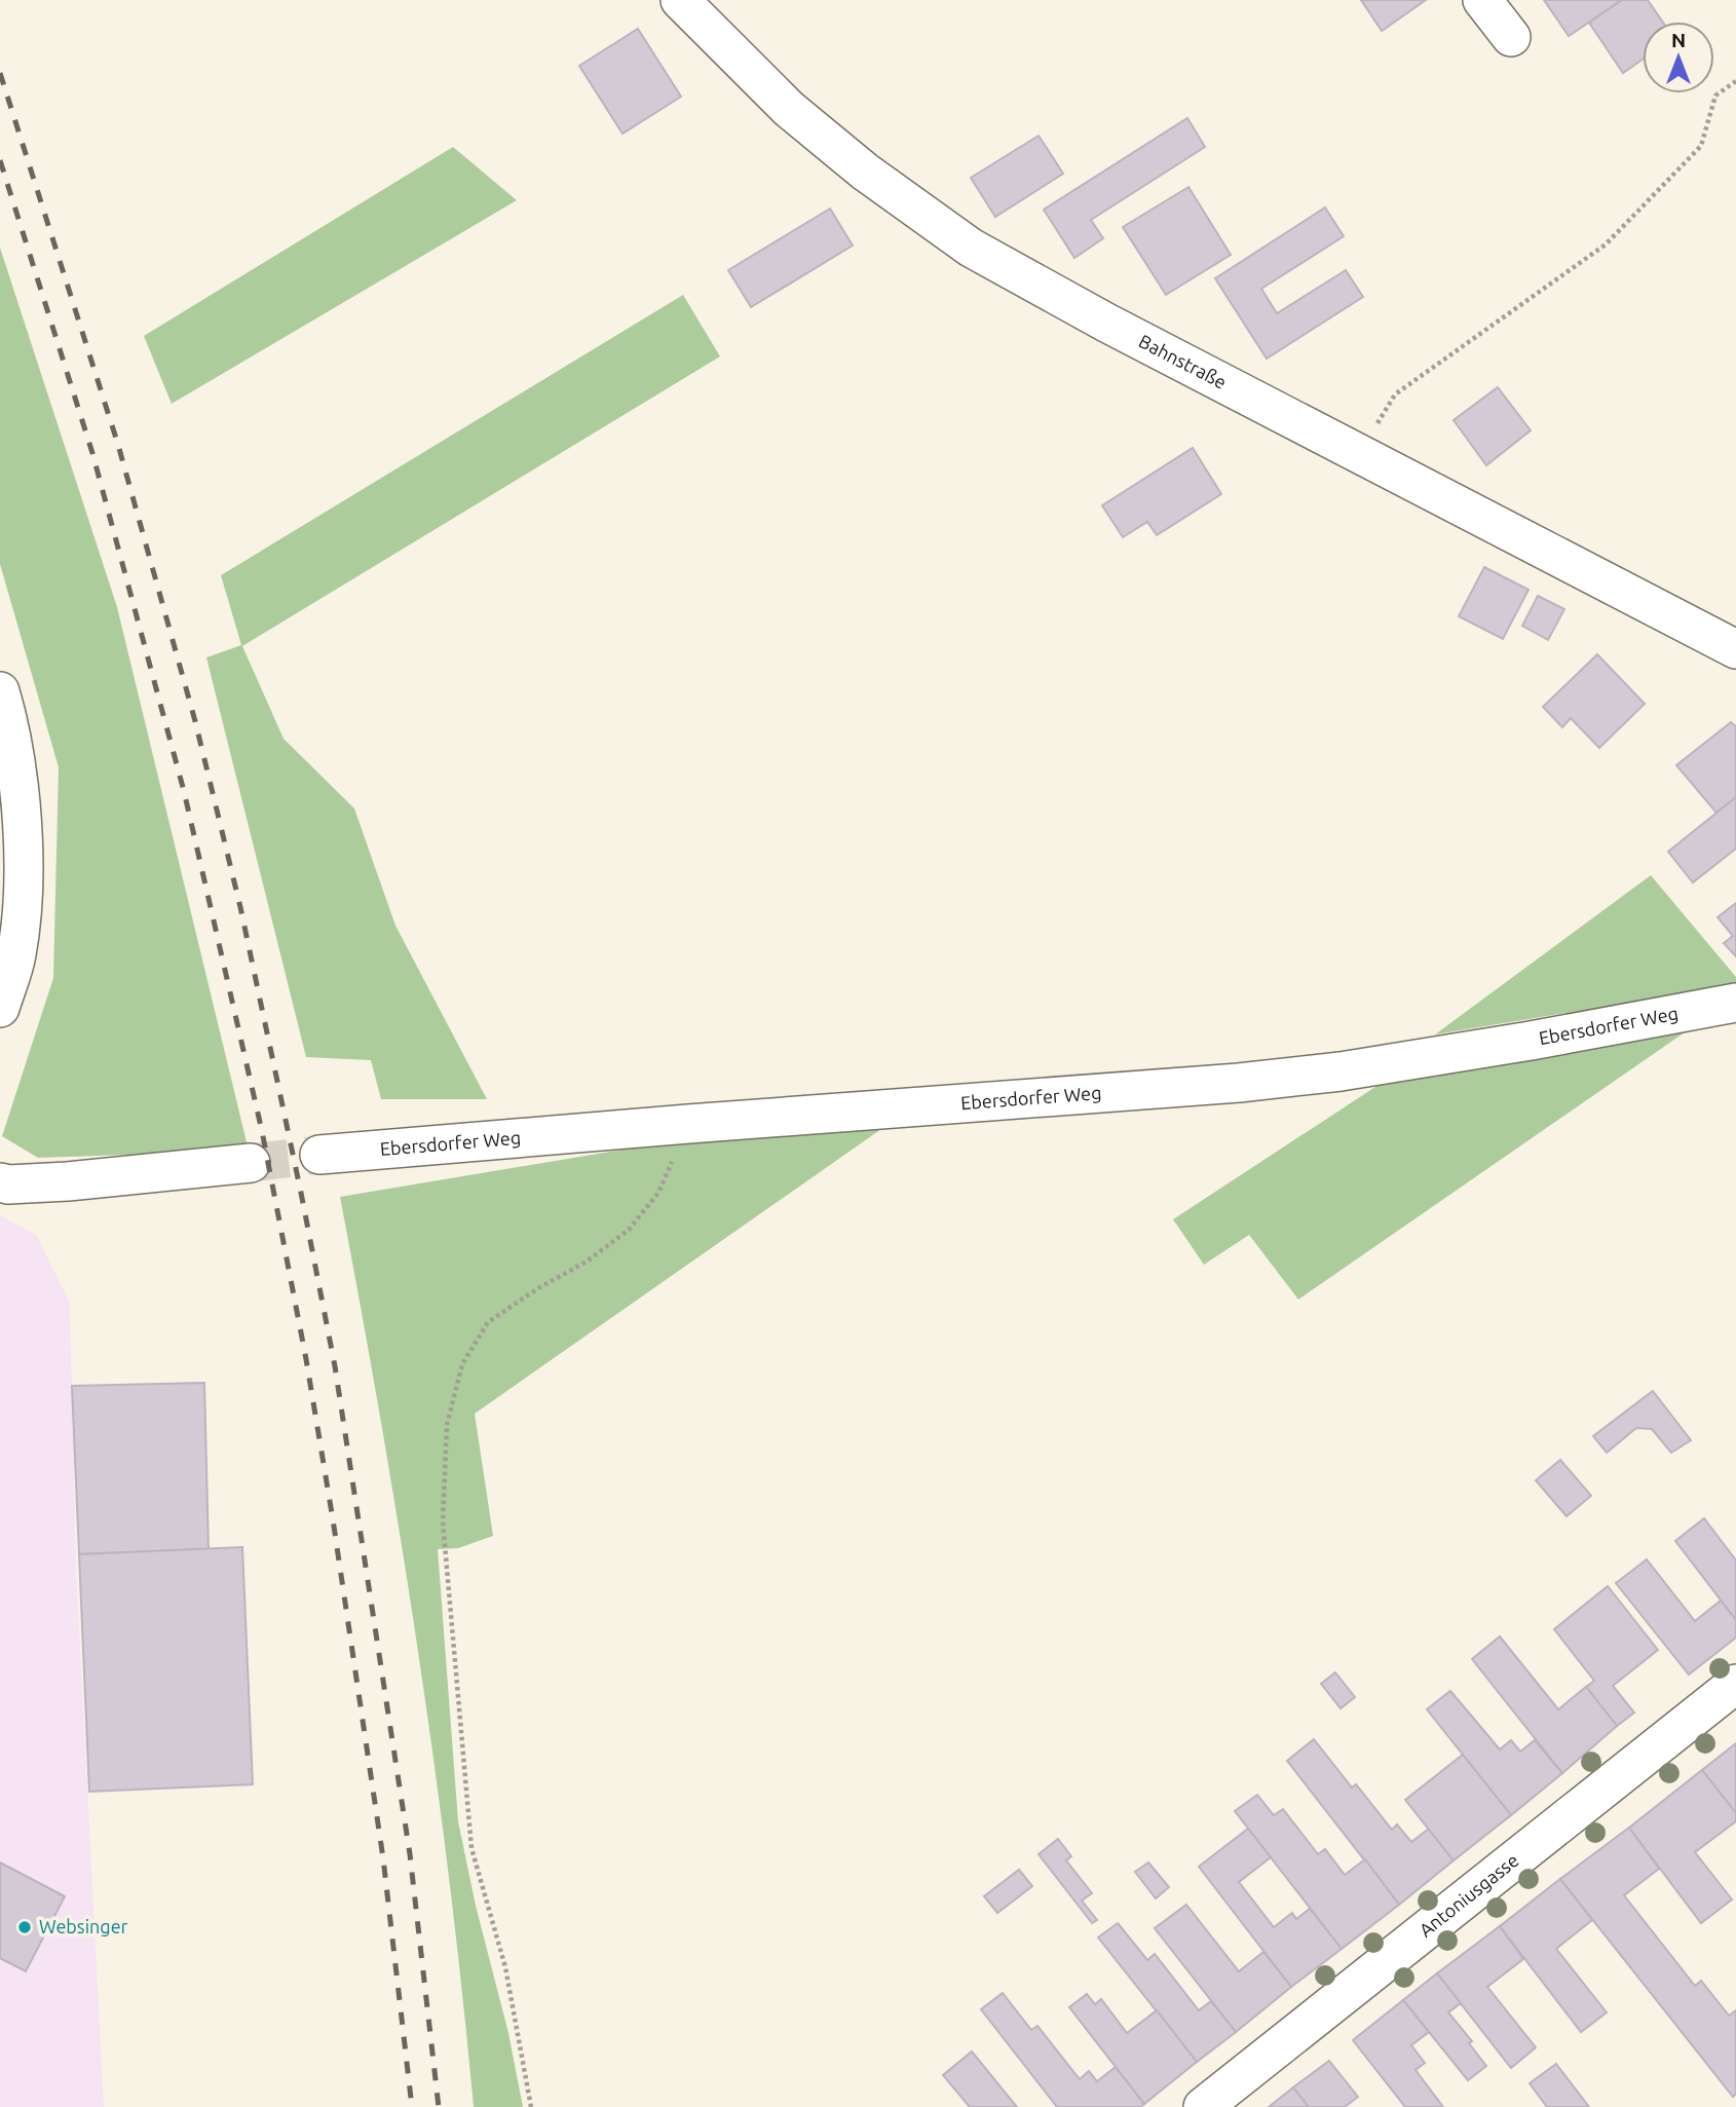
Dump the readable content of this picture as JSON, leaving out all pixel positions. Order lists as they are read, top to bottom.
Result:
{
  "streets": {
    "street": ["Bahnstraße", "Ebersdorfer Weg", "Antoniusgasse"]
  },
  "places": ["Websinger"],
  "north": "top"
}
